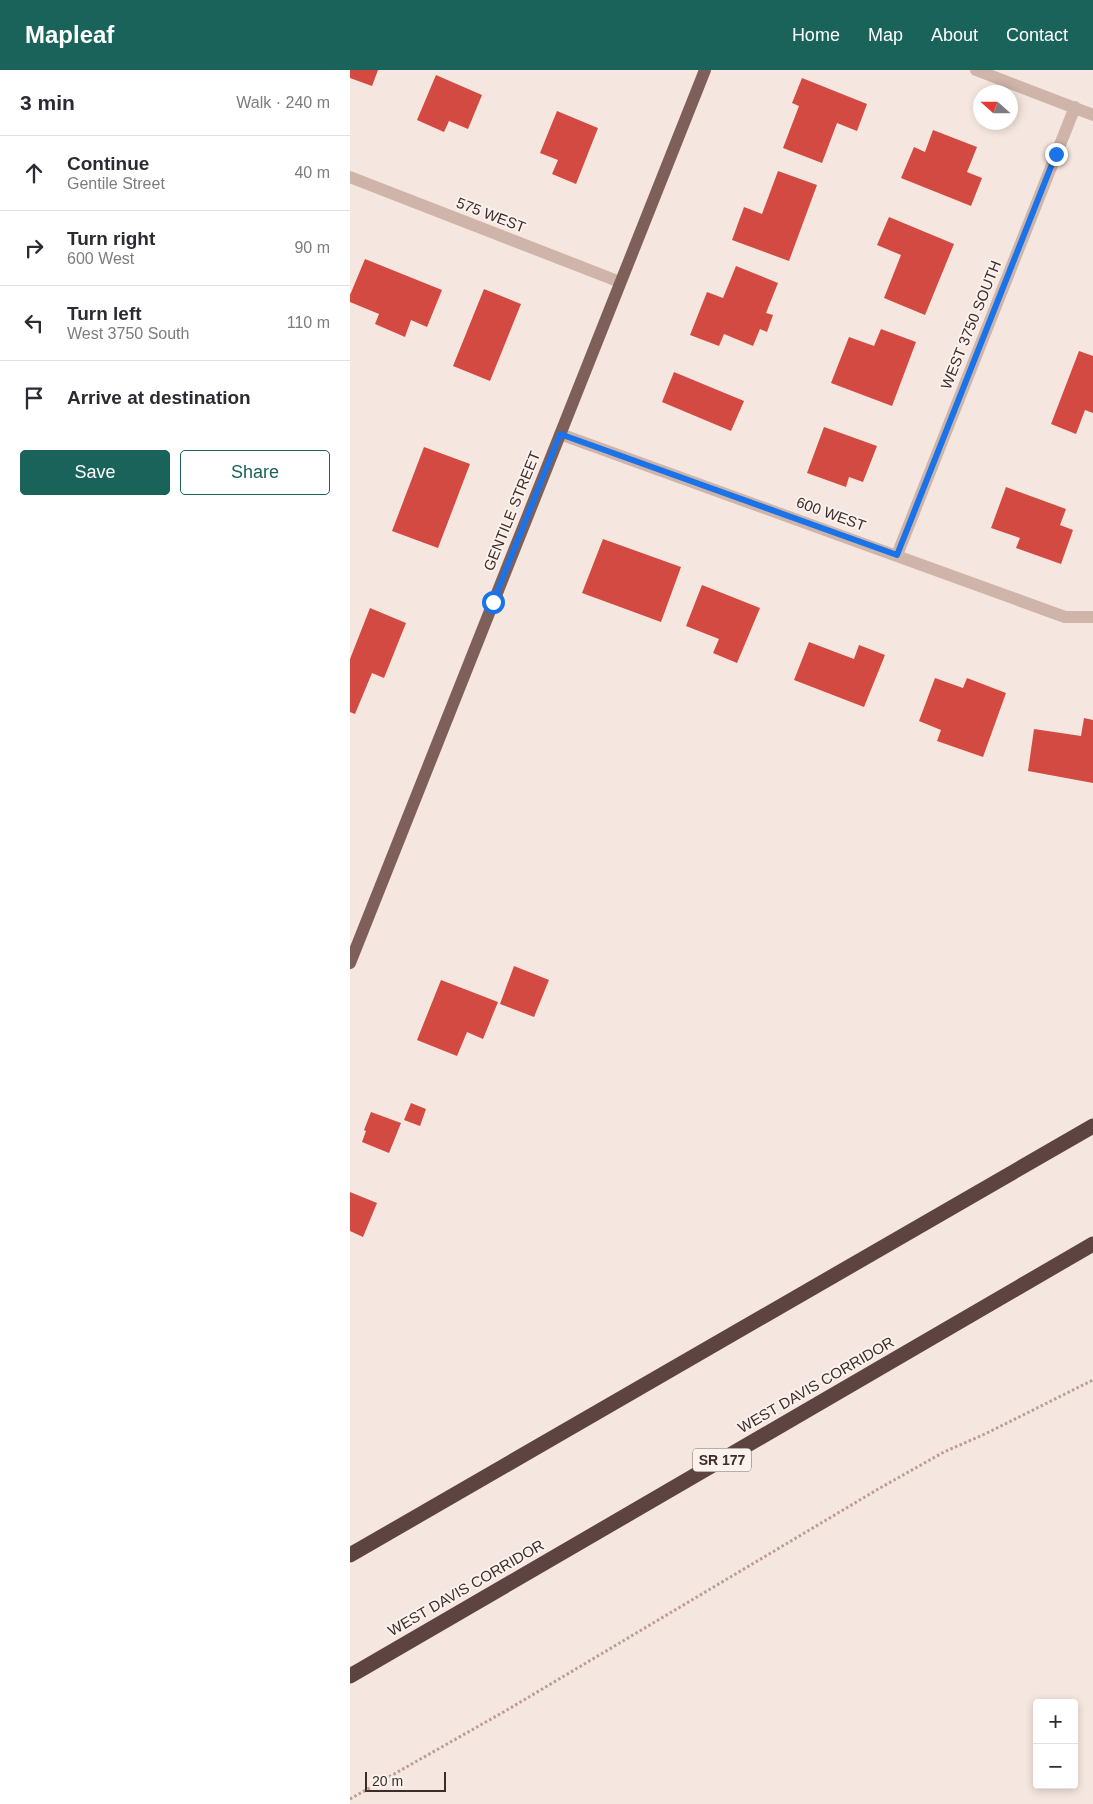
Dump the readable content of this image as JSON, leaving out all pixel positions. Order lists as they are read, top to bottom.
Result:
{
  "streets": {
    "highway": ["WEST DAVIS CORRIDOR", "SR 177"],
    "main road": ["GENTILE STREET"],
    "street": ["575 WEST", "WEST 3750 SOUTH", "600 WEST"]
  },
  "crossings": [
    ["575 WEST", "GENTILE STREET"],
    ["WEST 3750 SOUTH", "600 WEST"],
    ["GENTILE STREET", "600 WEST"]
  ],
  "scale_bar": "20 m",
  "north": "left",
  "page": {
    "header": "Mapleaf",
    "nav": [
      "Home",
      "Map",
      "About",
      "Contact"
    ],
    "heading": ["3 min", "Walk · 240 m"],
    "list": [
      ["Continue", "Gentile Street", "40 m"],
      ["Turn right", "600 West", "90 m"],
      ["Turn left", "West 3750 South", "110 m"],
      "Arrive at destination"
    ],
    "buttons": ["Save", "Share"],
    "map_buttons": ["+", "−"],
    "scale": "20 m"
  }
}
